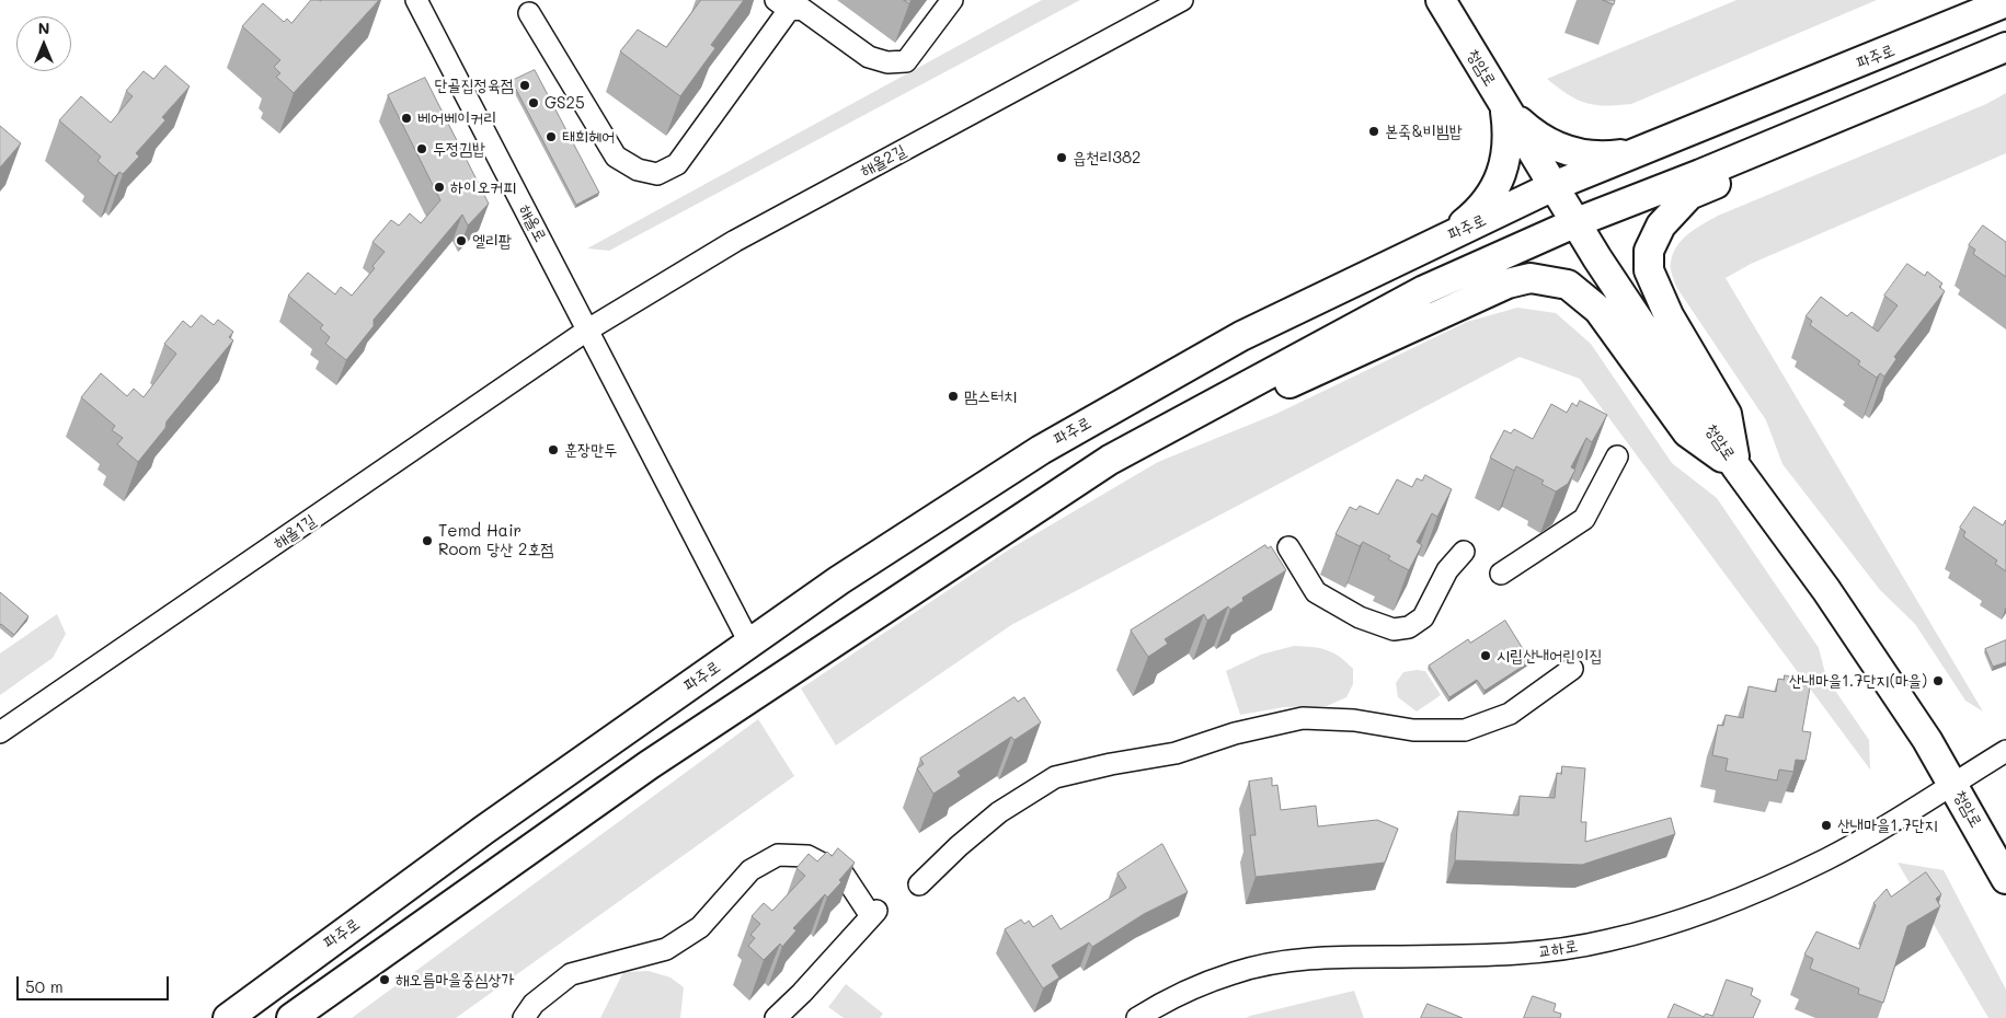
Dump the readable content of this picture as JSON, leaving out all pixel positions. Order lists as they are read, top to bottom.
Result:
{
  "streets": {
    "main road": ["파주로", "청암로"],
    "street": [
      "해올2길",
      "해올로",
      "해올1길",
      "교하로"
    ]
  },
  "crossings": [
    ["파주로", "청암로"],
    ["파주로", "해올로"],
    ["청암로", "교하로"],
    ["해올2길", "해올로"],
    ["해올2길", "해올1길"],
    ["해올로", "해올1길"]
  ],
  "places": [
    "단골집정육점",
    "GS25",
    "베어베이커리",
    "본죽&비빔밥",
    "태희헤어",
    "두정김밥",
    "읍천리382",
    "하이오커피",
    "엘리팝",
    "맘스터치",
    "훈장만두",
    "Temd Hair Room 당산 2호점",
    "시립산내어린이집",
    "산내마을1.7단지(마을)",
    "산내마을1.7단지",
    "해오름마을중심상가"
  ],
  "scale_bar": "50 m",
  "north": "top"
}
